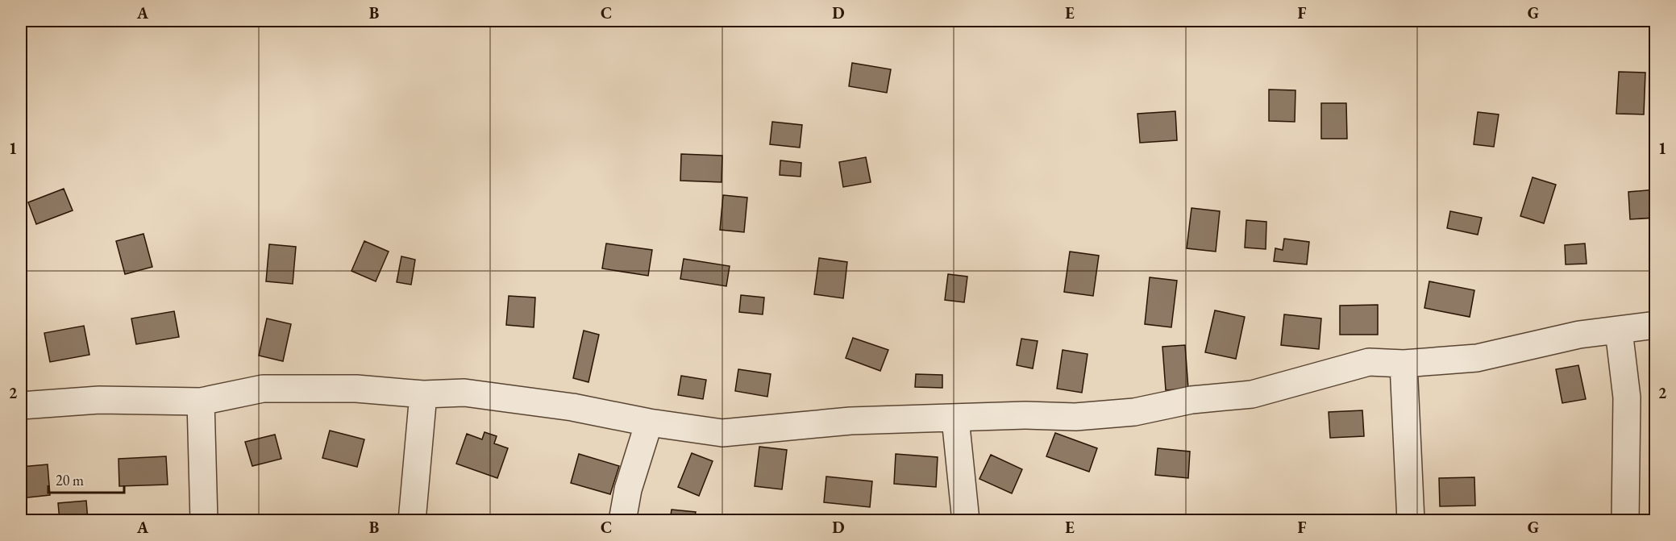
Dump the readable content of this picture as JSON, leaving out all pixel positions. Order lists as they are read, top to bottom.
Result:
{
  "scale_bar": "20 m",
  "grid": {
    "columns": [
      "A",
      "B",
      "C",
      "D",
      "E",
      "F",
      "G"
    ],
    "rows": ["1", "2"]
  }
}
